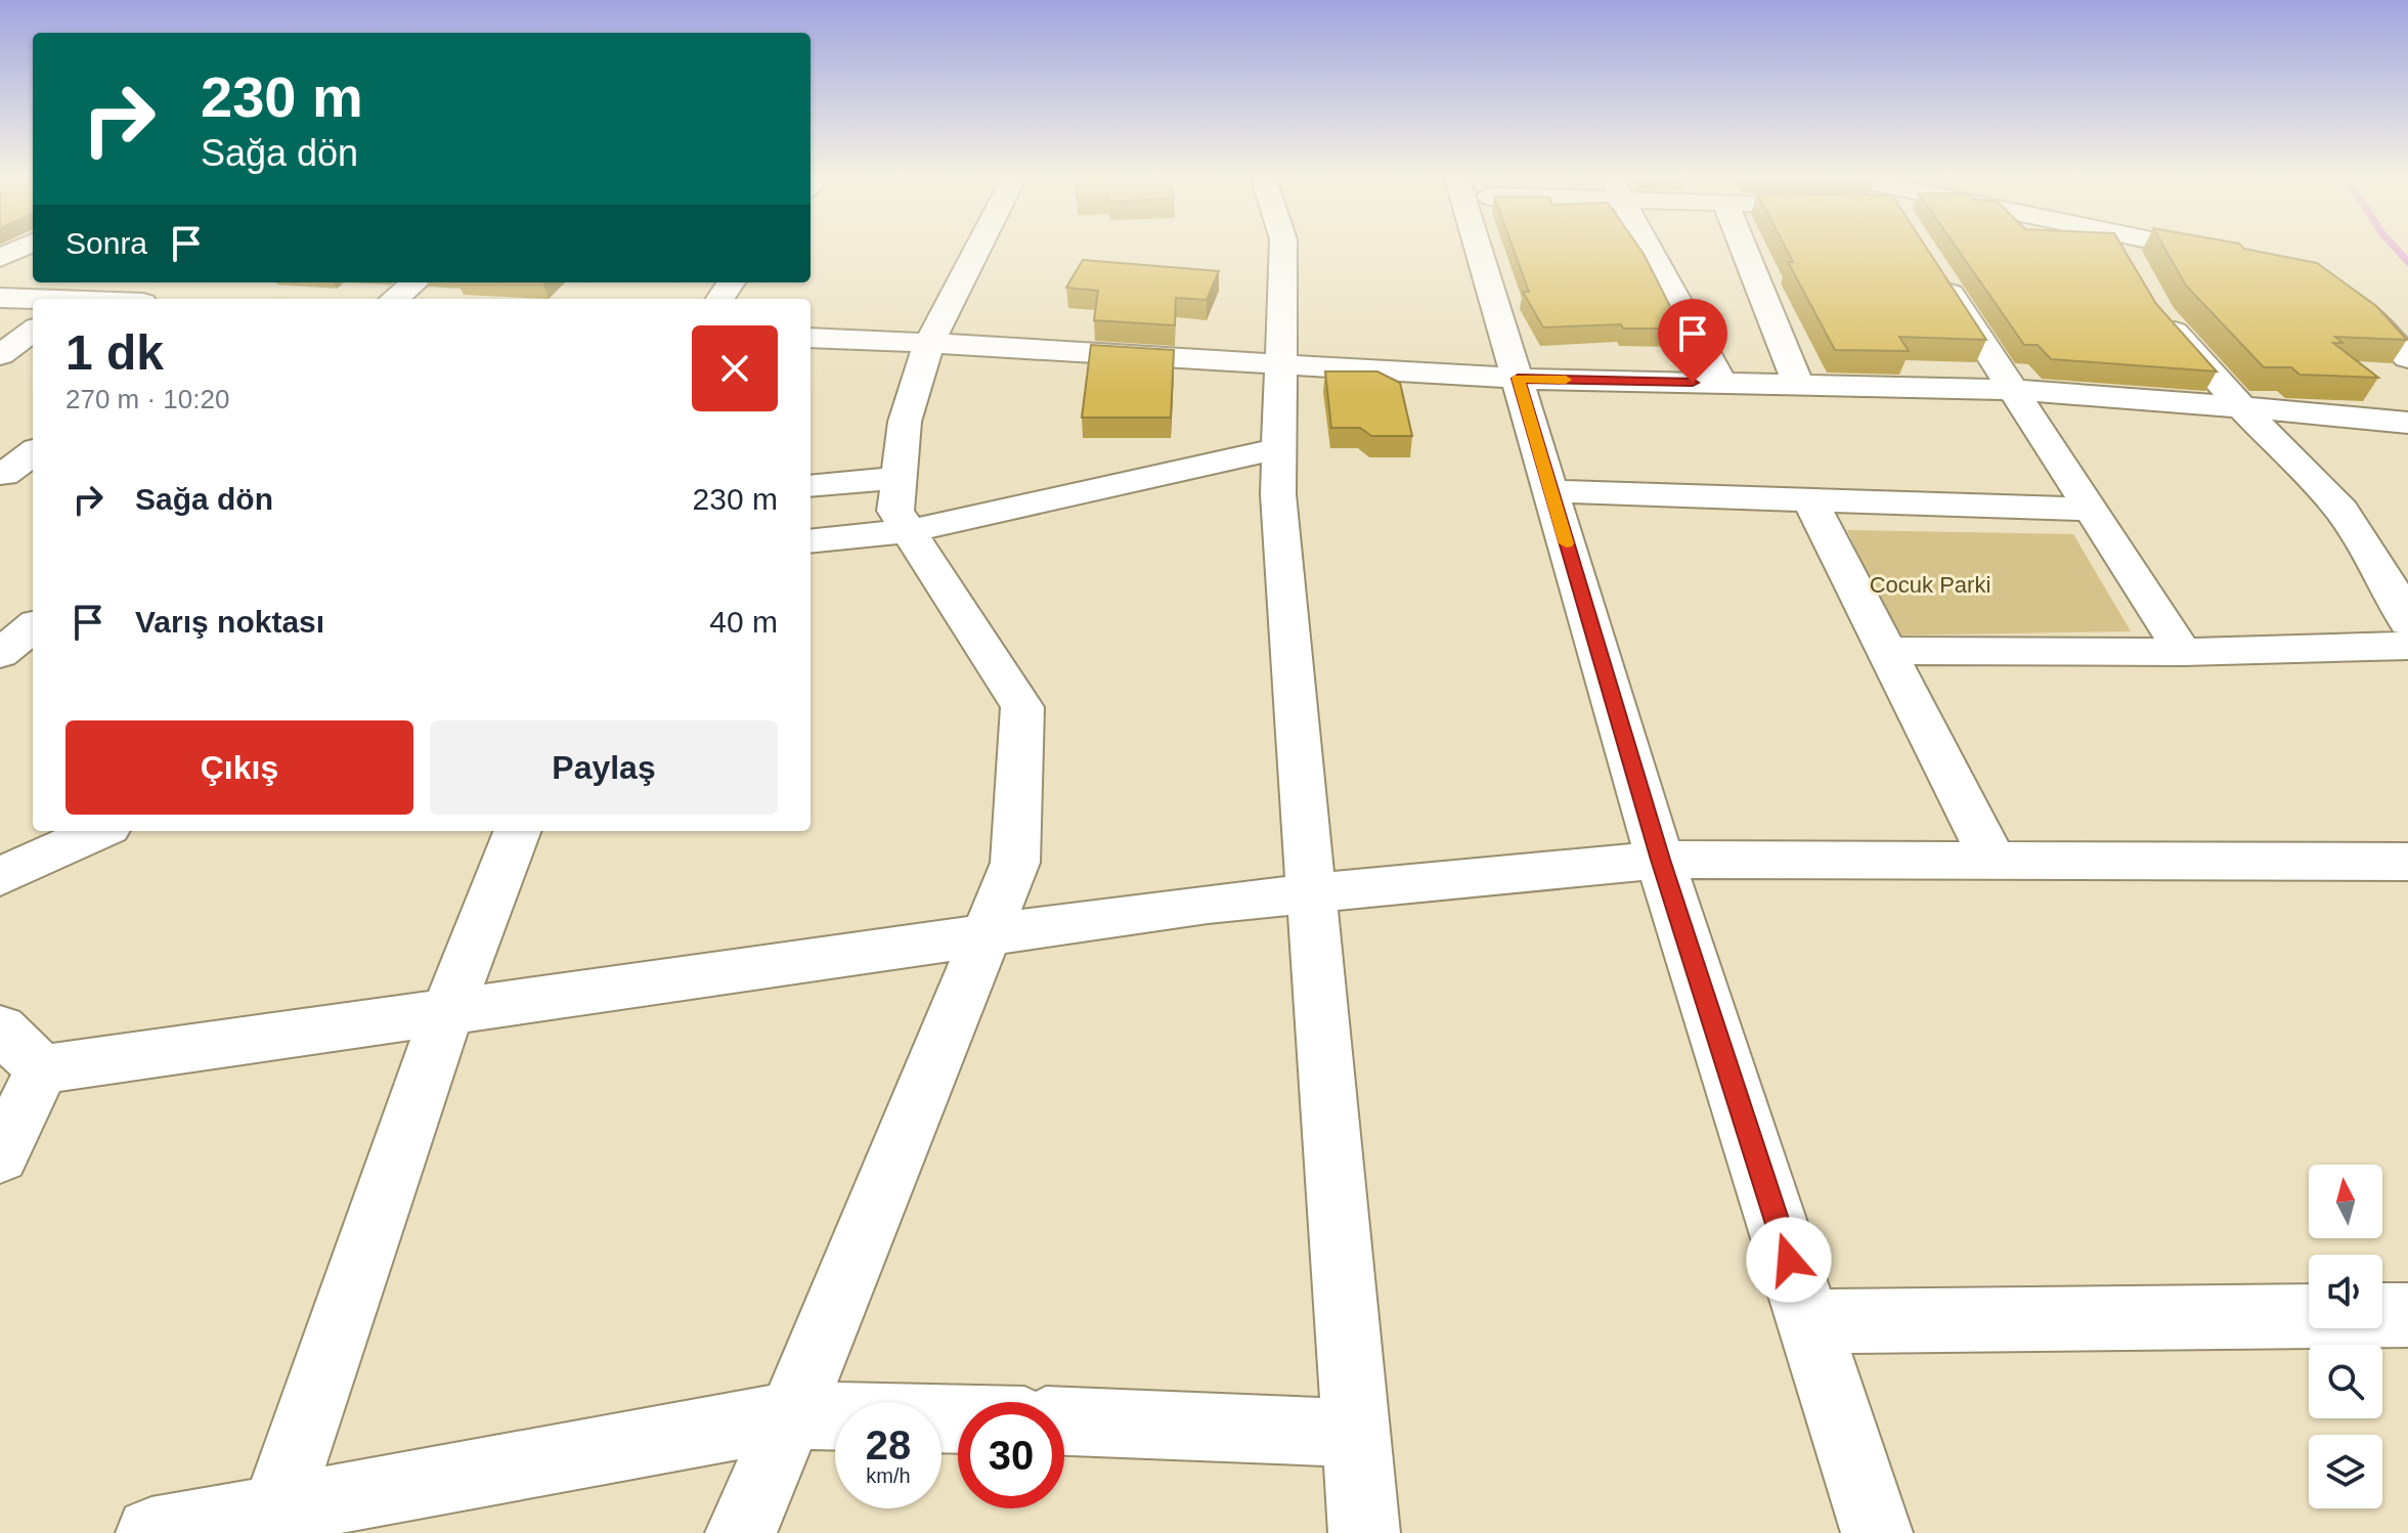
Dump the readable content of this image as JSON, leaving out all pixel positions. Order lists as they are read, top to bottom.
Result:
{
  "parks": ["Cocuk Parki"],
  "north": "top",
  "page": {
    "turn": ["230 m", "Sağa dön"],
    "then": "Sonra",
    "heading": ["1 dk", "270 m · 10:20"],
    "list": [
      {
        "name": "Sağa dön",
        "value": "230 m"
      },
      {
        "name": "Varış noktası",
        "value": "40 m"
      }
    ],
    "buttons": ["Çıkış", "Paylaş"],
    "speed": "28 km/h",
    "limit": "30"
  }
}
